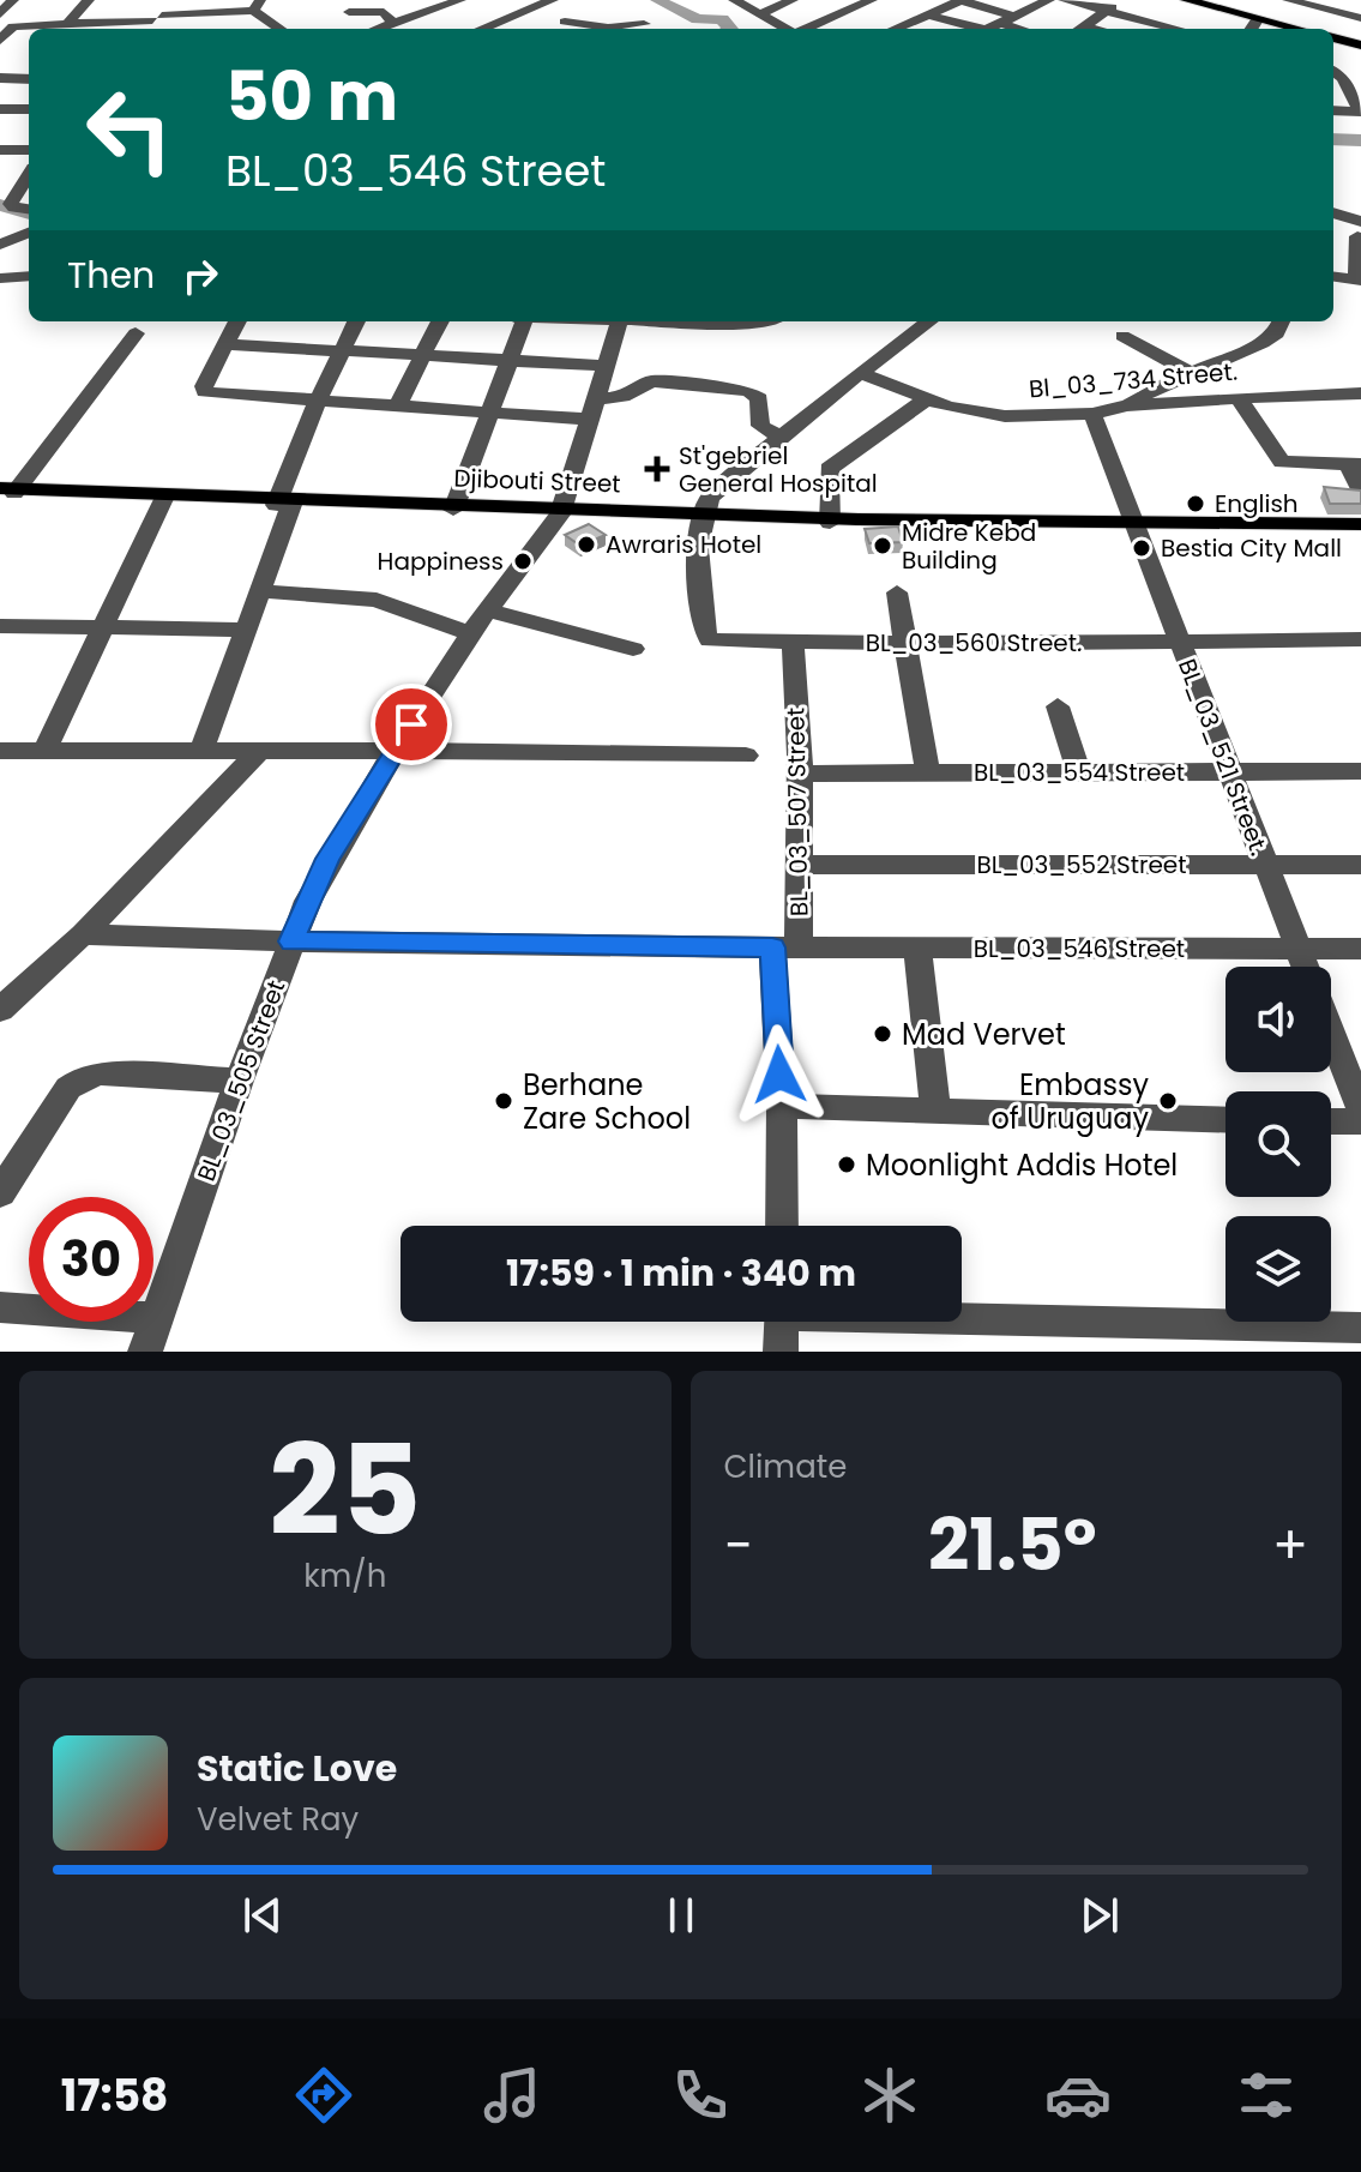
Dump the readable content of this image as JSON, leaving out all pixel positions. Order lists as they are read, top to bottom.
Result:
{
  "streets": {
    "main road": ["Djibouti Street"],
    "street": [
      "Bl_03_734 Street.",
      "BL_03_560 Street.",
      "BL_03_521 Street.",
      "BL_03_554 Street",
      "BL_03_507 Street",
      "BL_03_552 Street",
      "BL_03_546 Street",
      "BL_03_505 Street"
    ]
  },
  "crossings": [
    ["Bl_03_734 Street.", "BL_03_521 Street."],
    ["Djibouti Street", "BL_03_560 Street."],
    ["Djibouti Street", "BL_03_521 Street."],
    ["Djibouti Street", "BL_03_505 Street"],
    ["BL_03_560 Street.", "BL_03_521 Street."],
    ["BL_03_560 Street.", "BL_03_507 Street"],
    ["BL_03_521 Street.", "BL_03_554 Street"],
    ["BL_03_521 Street.", "BL_03_552 Street"],
    ["BL_03_521 Street.", "BL_03_546 Street"],
    ["BL_03_554 Street", "BL_03_507 Street"],
    ["BL_03_507 Street", "BL_03_552 Street"],
    ["BL_03_507 Street", "BL_03_546 Street"],
    ["BL_03_546 Street", "BL_03_505 Street"]
  ],
  "places": {
    "health": ["St'gebriel General Hospital"],
    "other": [
      "English",
      "Awraris Hotel",
      "Midre Kebd Building",
      "Bestia City Mall",
      "Happiness",
      "Mad Vervet",
      "Berhane Zare School",
      "Embassy of Uruguay",
      "Moonlight Addis Hotel"
    ]
  },
  "page": {
    "turn": ["50 m", "BL_03_546 Street"],
    "then": "Then",
    "limit": "30",
    "trip": "17:59 · 1 min · 340 m",
    "tile": [
      ["25", "km/h"],
      "Climate"
    ],
    "heat": ["−", "21.5°", "+"],
    "song": ["Static Love", "Velvet Ray"],
    "tabs": "17:58"
  }
}
